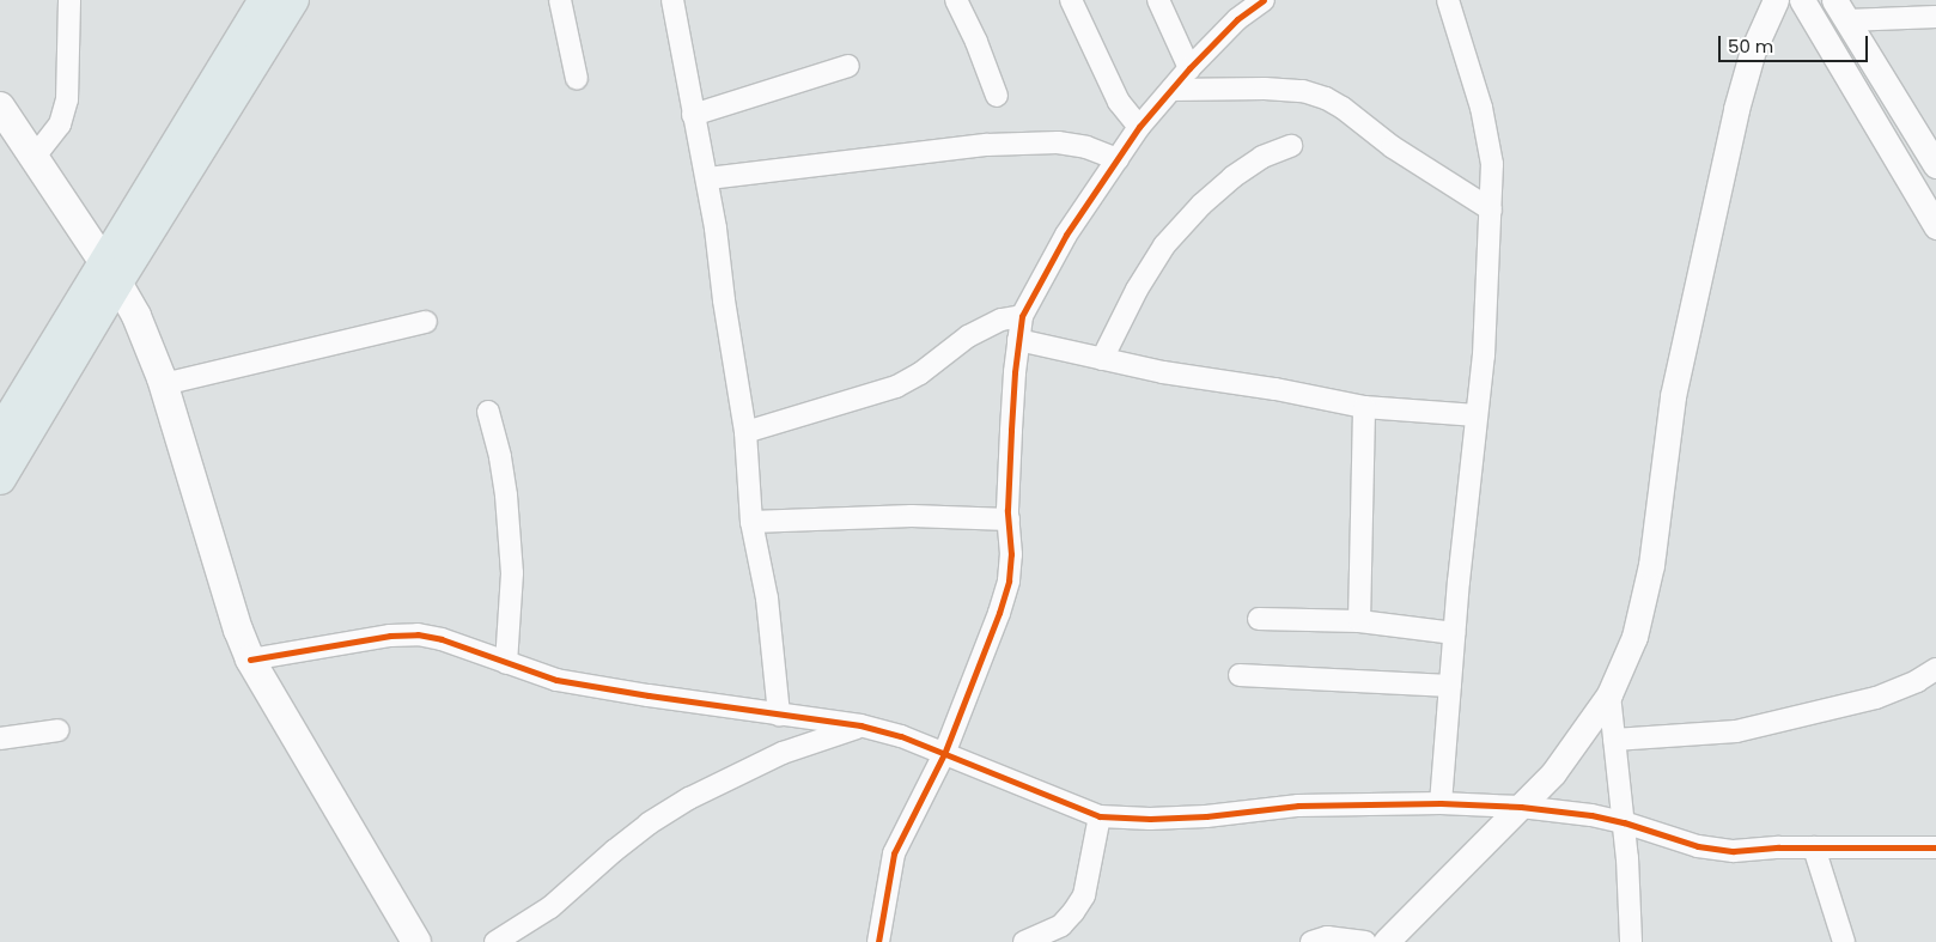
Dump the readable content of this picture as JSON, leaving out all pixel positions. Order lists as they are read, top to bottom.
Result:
{
  "scale_bar": "50 m"
}
